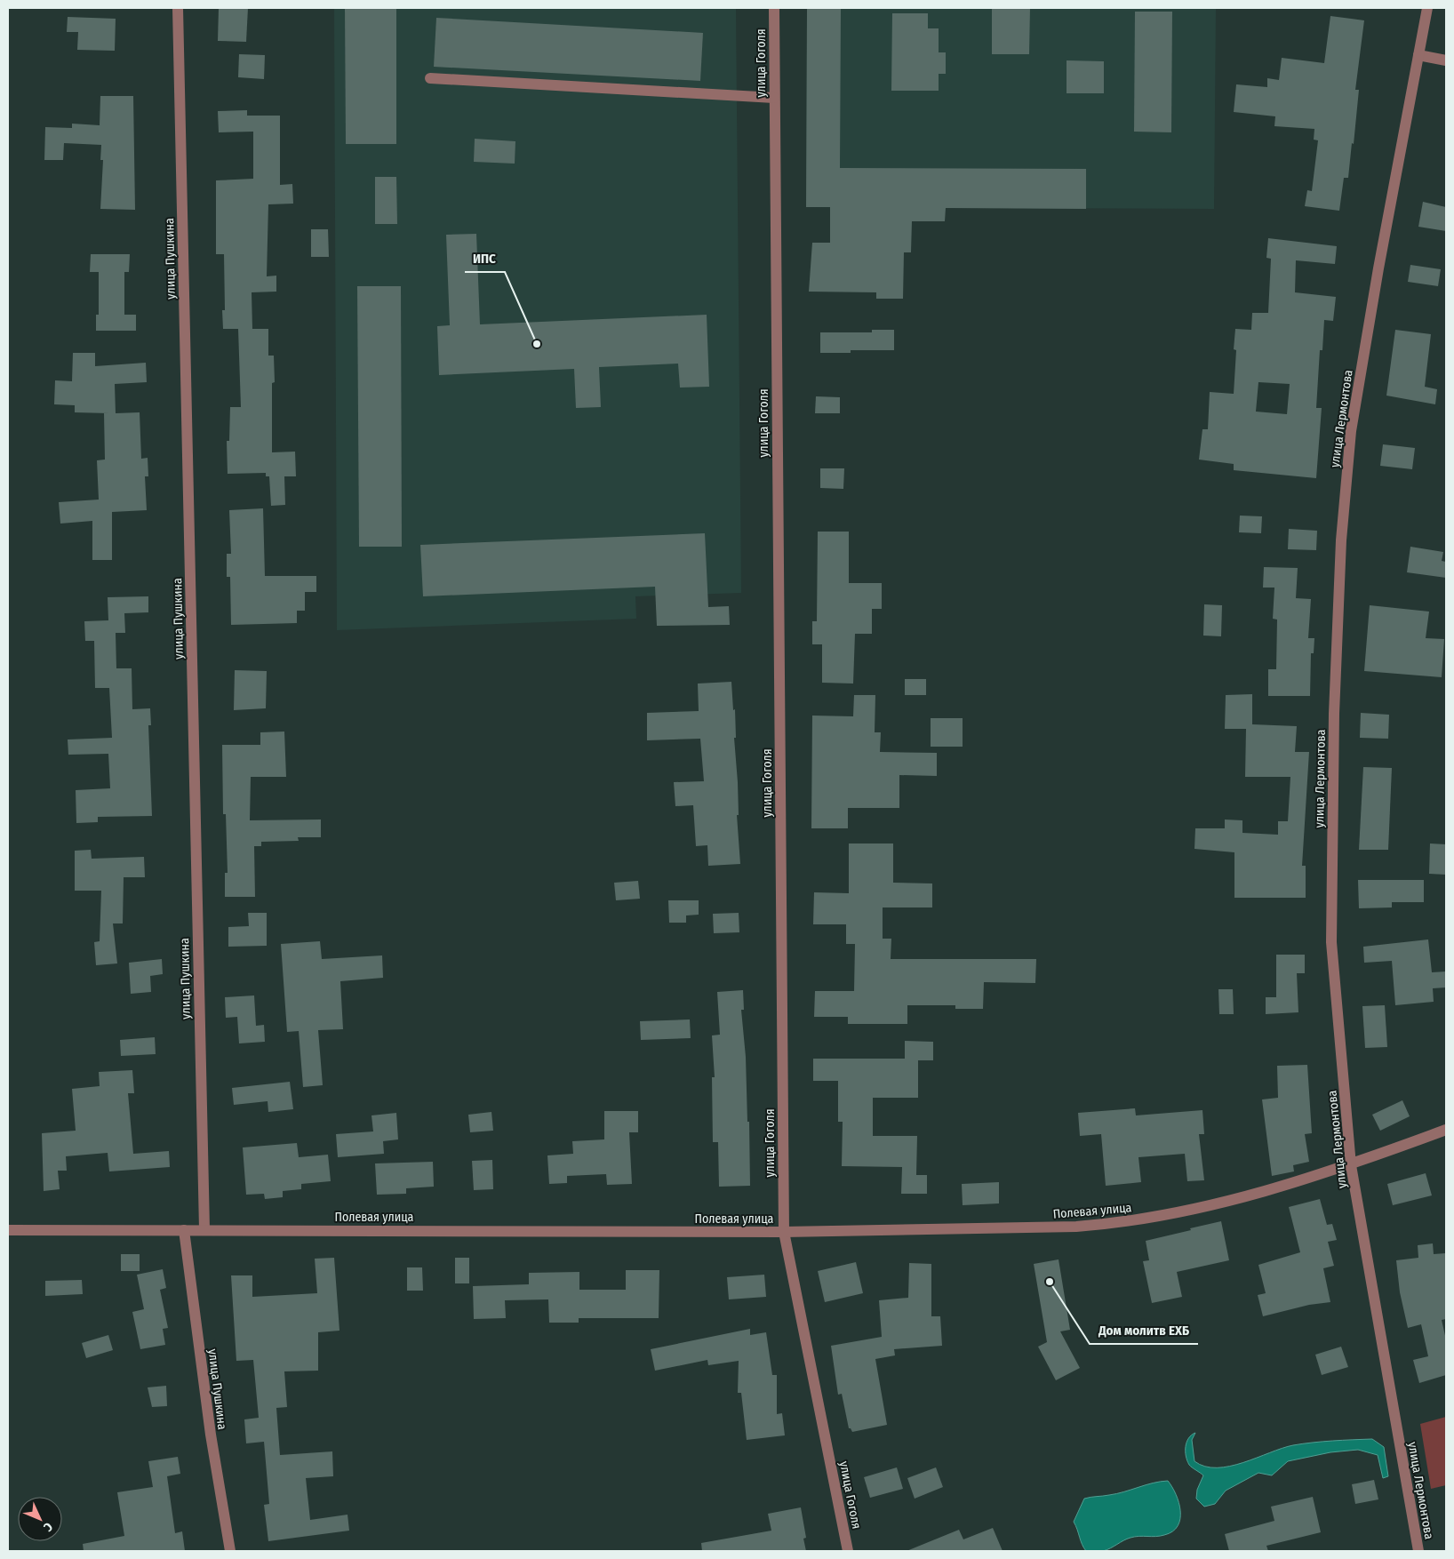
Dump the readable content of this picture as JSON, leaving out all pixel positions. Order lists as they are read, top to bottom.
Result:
{
  "streets": {
    "street": [
      "улица Гоголя",
      "улица Пушкина",
      "улица Лермонтова",
      "Полевая улица"
    ]
  },
  "crossings": [
    ["улица Гоголя", "Полевая улица"],
    ["улица Пушкина", "Полевая улица"],
    ["улица Лермонтова", "Полевая улица"]
  ],
  "places": ["ИПС", "Дом молитв ЕХБ"],
  "north": "bottom right"
}
